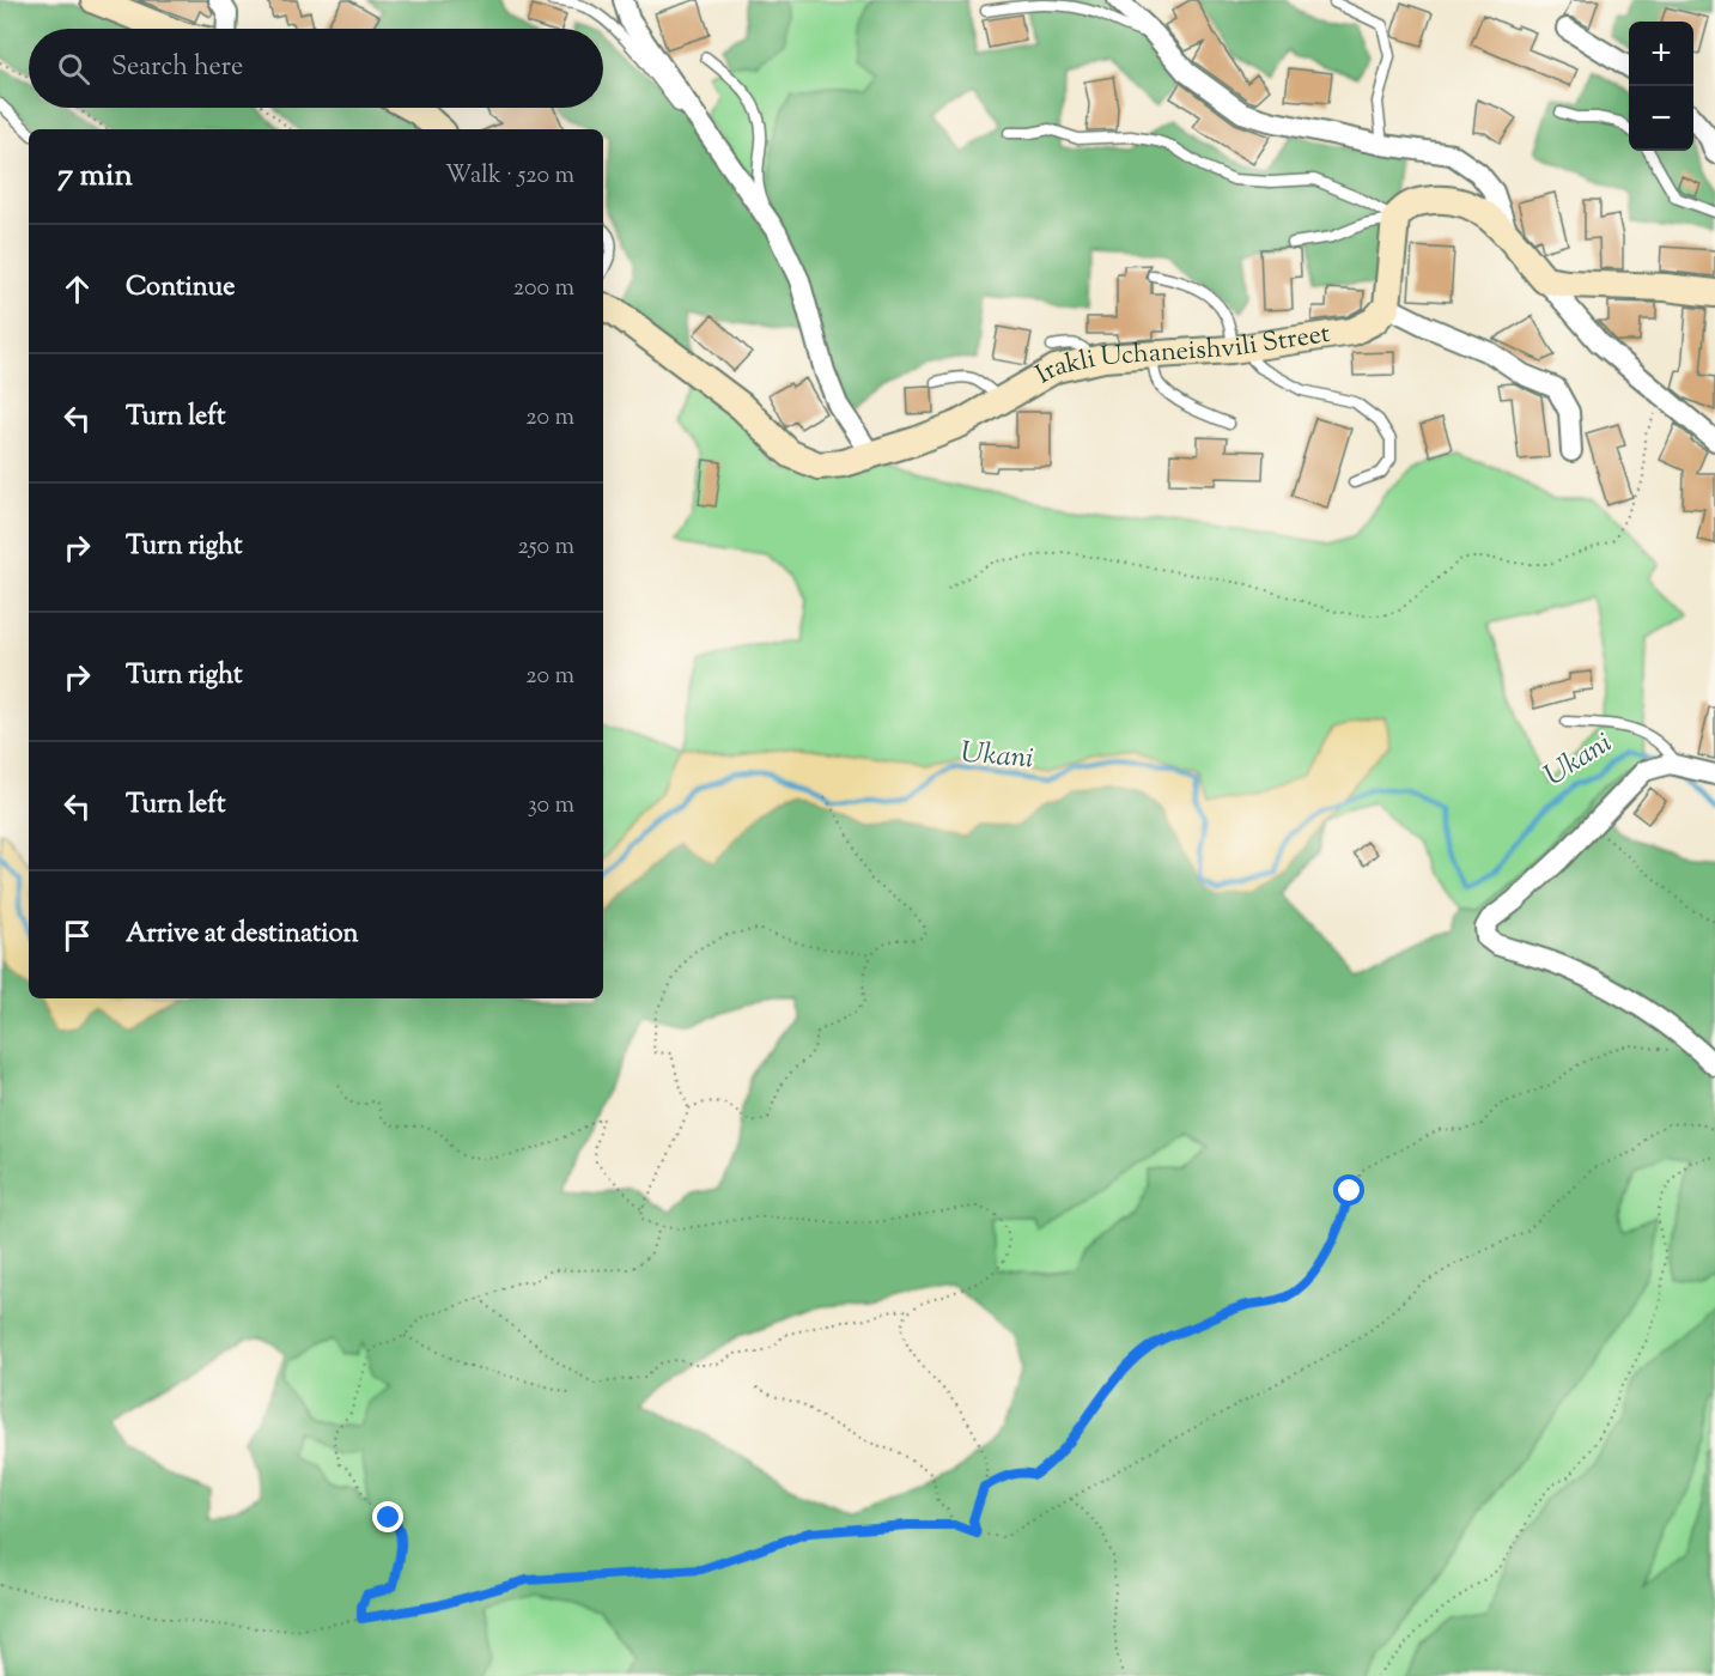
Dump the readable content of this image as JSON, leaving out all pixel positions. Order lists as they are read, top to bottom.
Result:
{
  "streets": {
    "street": ["Irakli Uchaneishvili Street"]
  },
  "water": ["Ukani"],
  "page": {
    "map_buttons": ["+", "−"],
    "search": "Search here",
    "heading": ["7 min", "Walk · 520 m"],
    "list": [
      ["Continue", "200 m"],
      ["Turn left", "20 m"],
      ["Turn right", "250 m"],
      ["Turn right", "20 m"],
      ["Turn left", "30 m"],
      "Arrive at destination"
    ]
  }
}
